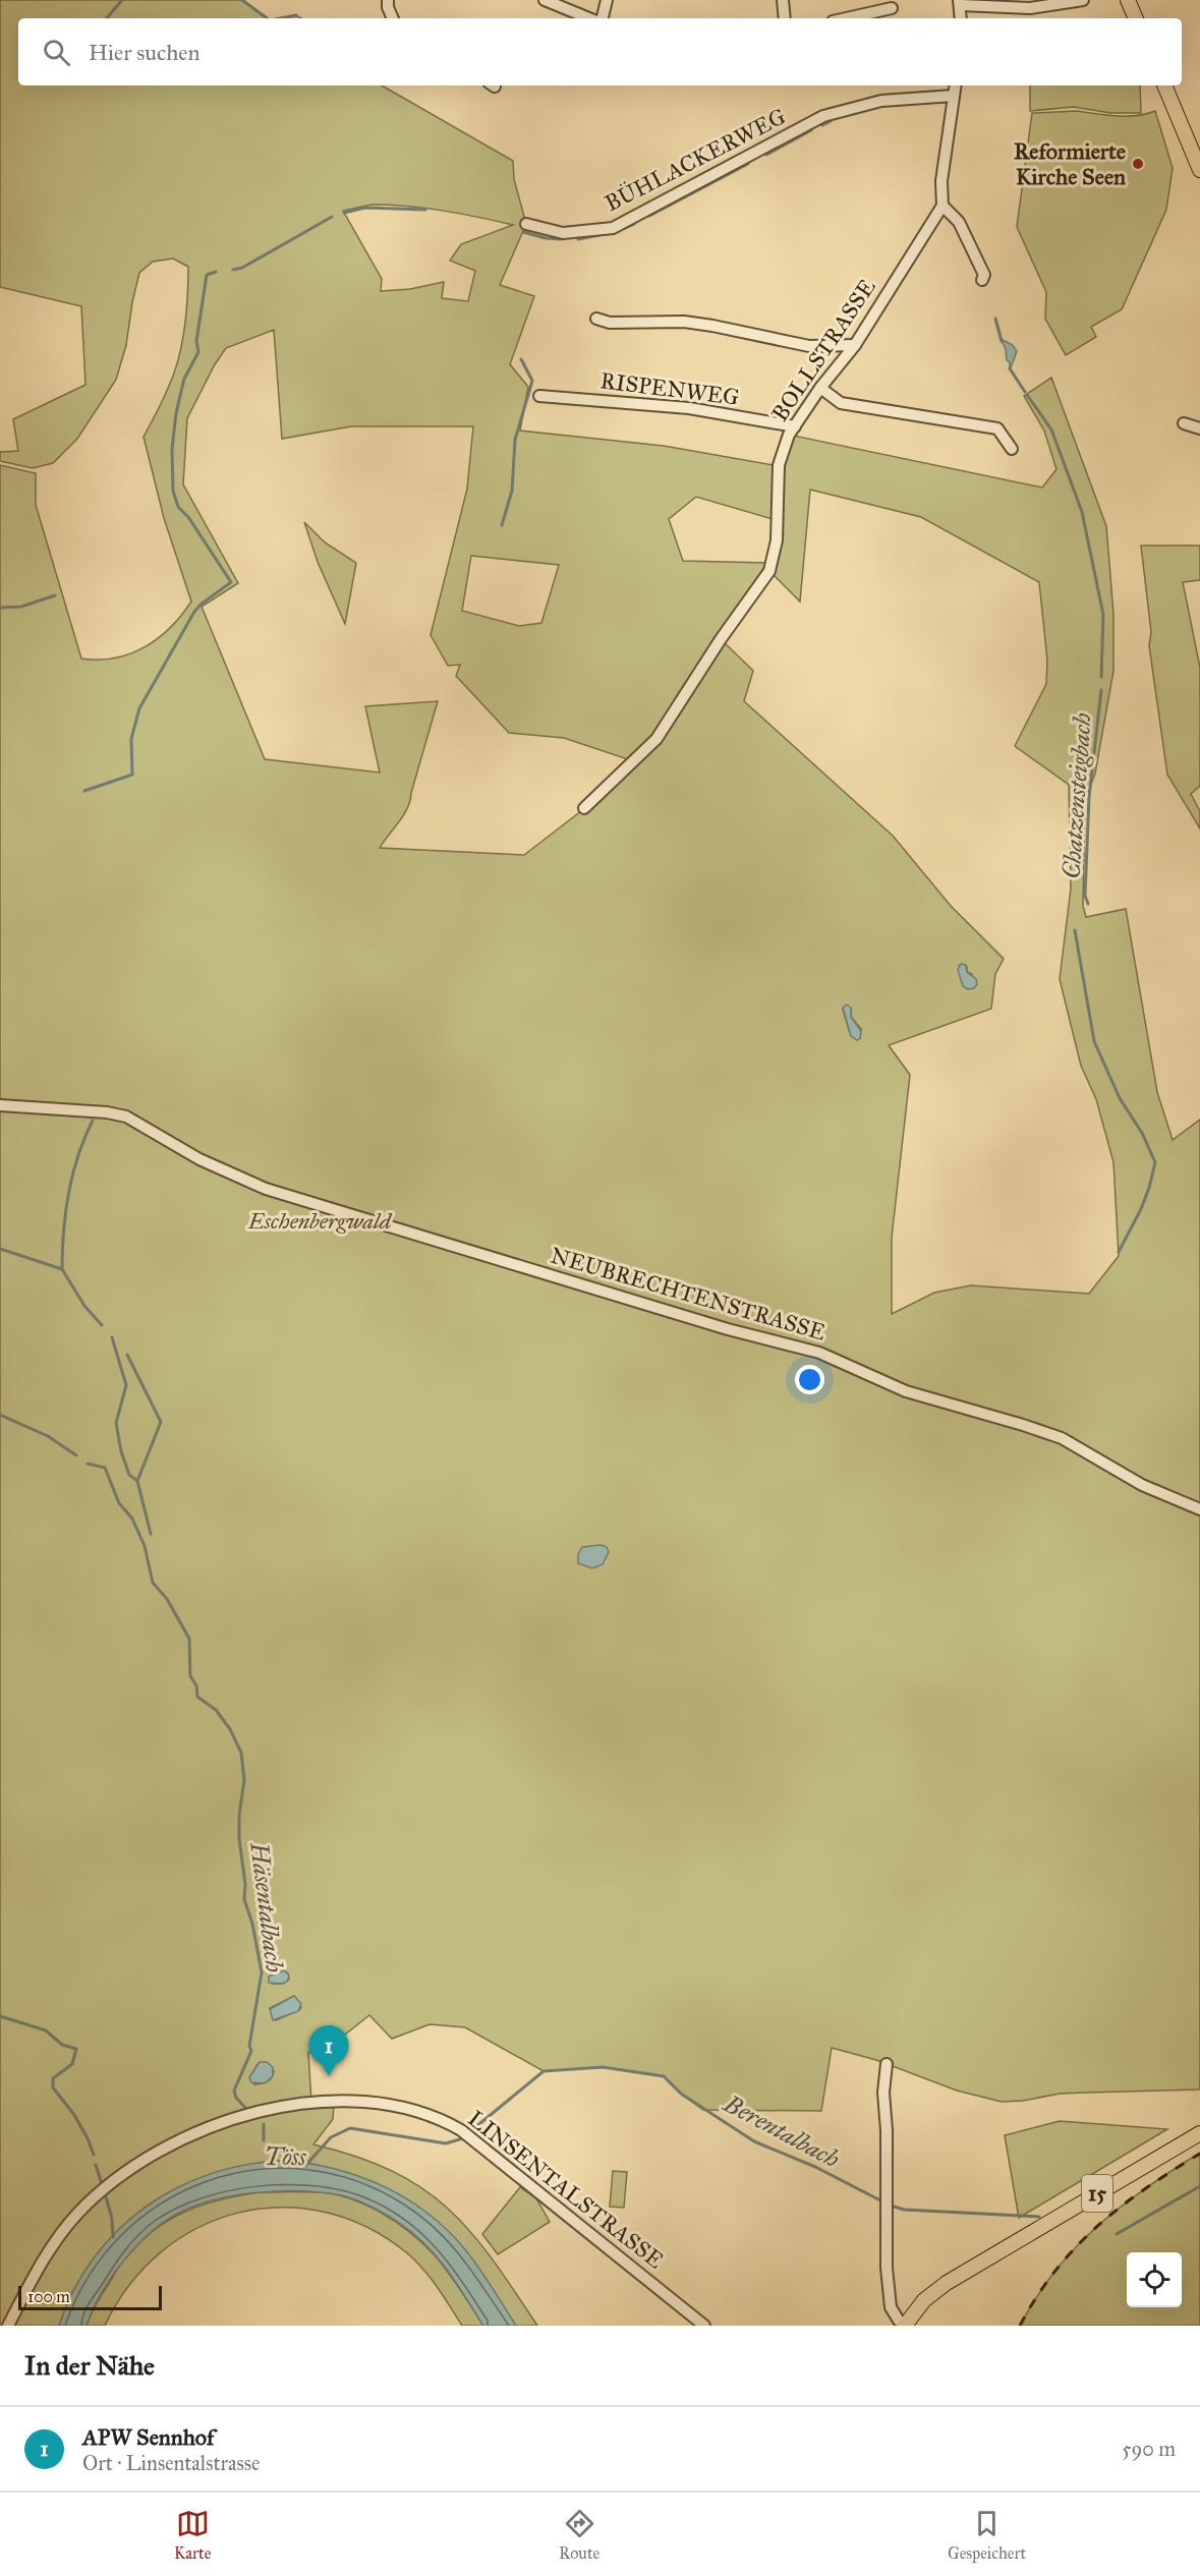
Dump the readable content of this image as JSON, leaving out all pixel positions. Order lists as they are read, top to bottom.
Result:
{
  "streets": {
    "main road": ["15"],
    "street": [
      "BÜHLACKERWEG",
      "BOLLSTRASSE",
      "RISPENWEG",
      "NEUBRECHTENSTRASSE",
      "LINSENTALSTRASSE"
    ]
  },
  "crossings": [
    ["BOLLSTRASSE", "RISPENWEG"]
  ],
  "water": [
    "Chatzensteigbach",
    "Häsentalbach",
    "Berentalbach",
    "Töss"
  ],
  "parks": ["Eschenbergwald"],
  "places": ["Reformierte Kirche Seen"],
  "scale_bar": "100 m",
  "page": {
    "search": "Hier suchen",
    "pins": "1",
    "scale": "100 m",
    "heading": "In der Nähe",
    "list": [
      {
        "mark": "1",
        "name": "APW Sennhof",
        "note": "Ort · Linsentalstrasse",
        "value": "590 m"
      }
    ],
    "nav": ["Karte", "Route", "Gespeichert"]
  }
}
